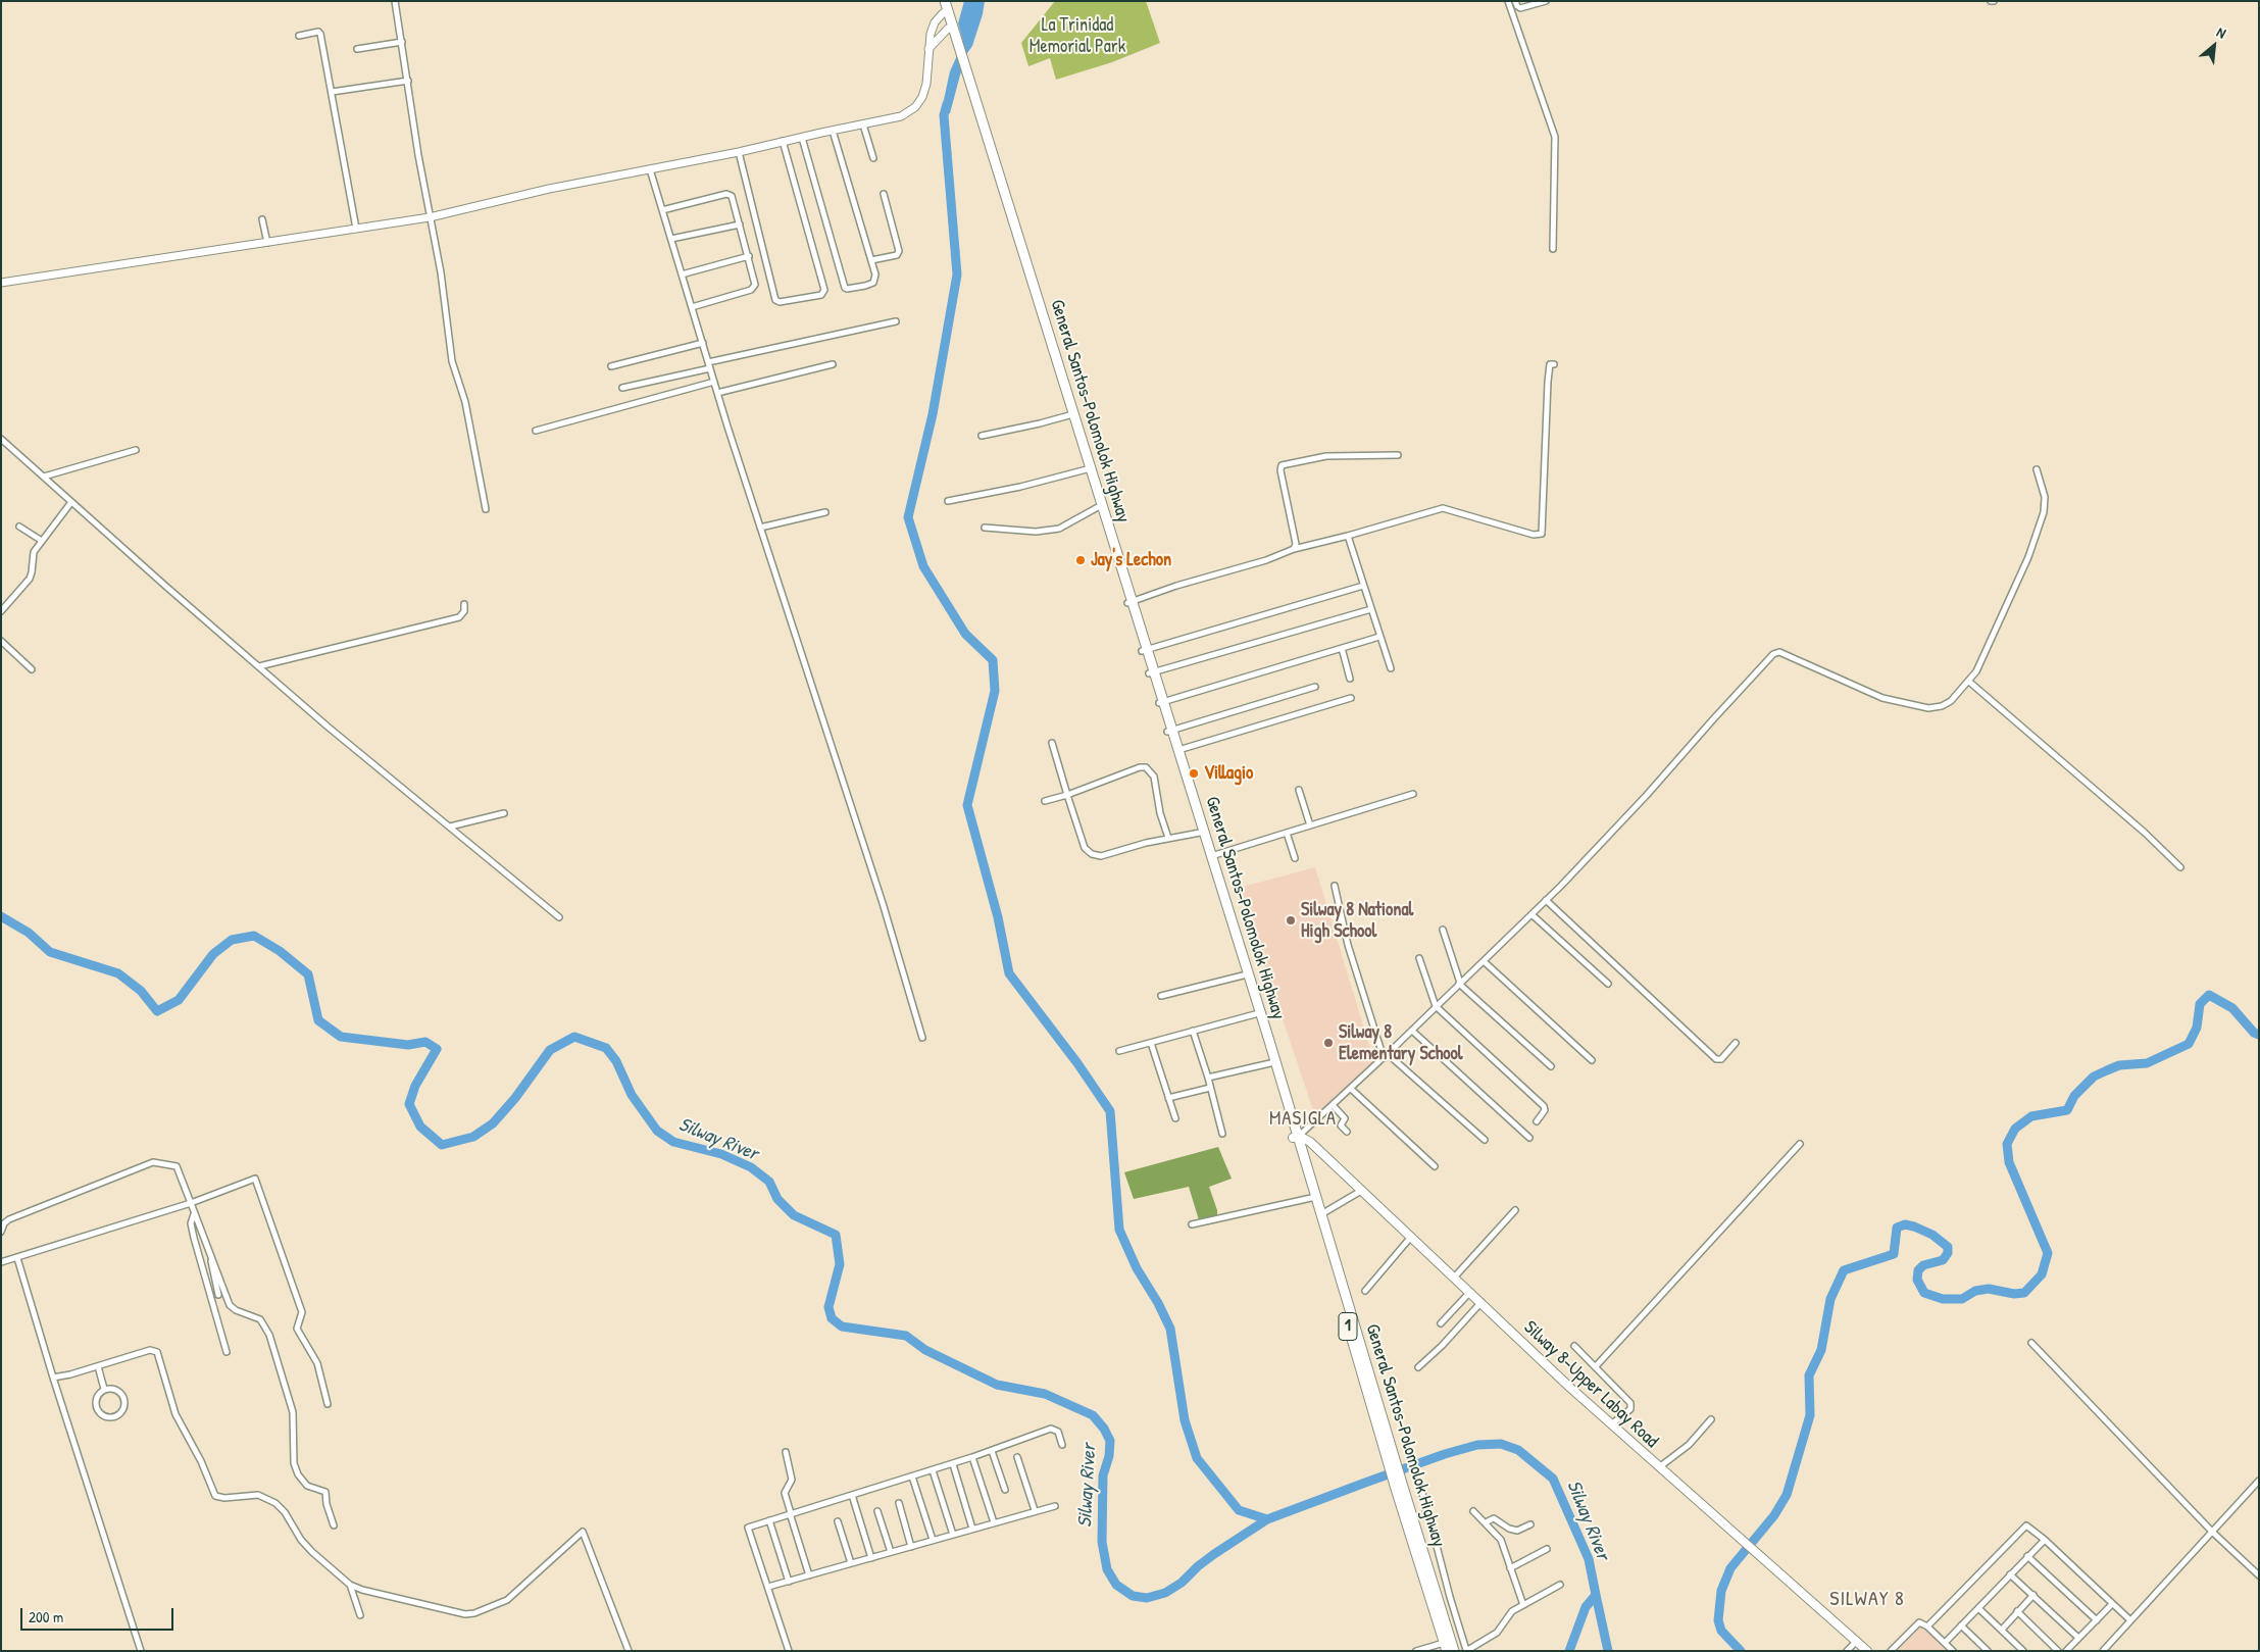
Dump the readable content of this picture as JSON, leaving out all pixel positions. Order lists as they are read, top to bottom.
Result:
{
  "streets": {
    "highway": ["General Santos-Polomolok Highway", "1"],
    "main road": ["Silway 8-Upper Labay Road"]
  },
  "crossings": [
    ["General Santos-Polomolok Highway", "1"],
    ["General Santos-Polomolok Highway", "Silway 8-Upper Labay Road"],
    ["1", "Silway 8-Upper Labay Road"]
  ],
  "districts": ["MASIGLA", "SILWAY 8"],
  "water": ["Silway River"],
  "parks": ["La Trinidad Memorial Park"],
  "places": [
    "Jay's Lechon",
    "Villagio",
    "Silway 8 National High School",
    "Silway 8 Elementary School"
  ],
  "scale_bar": "200 m",
  "north": "top right"
}
